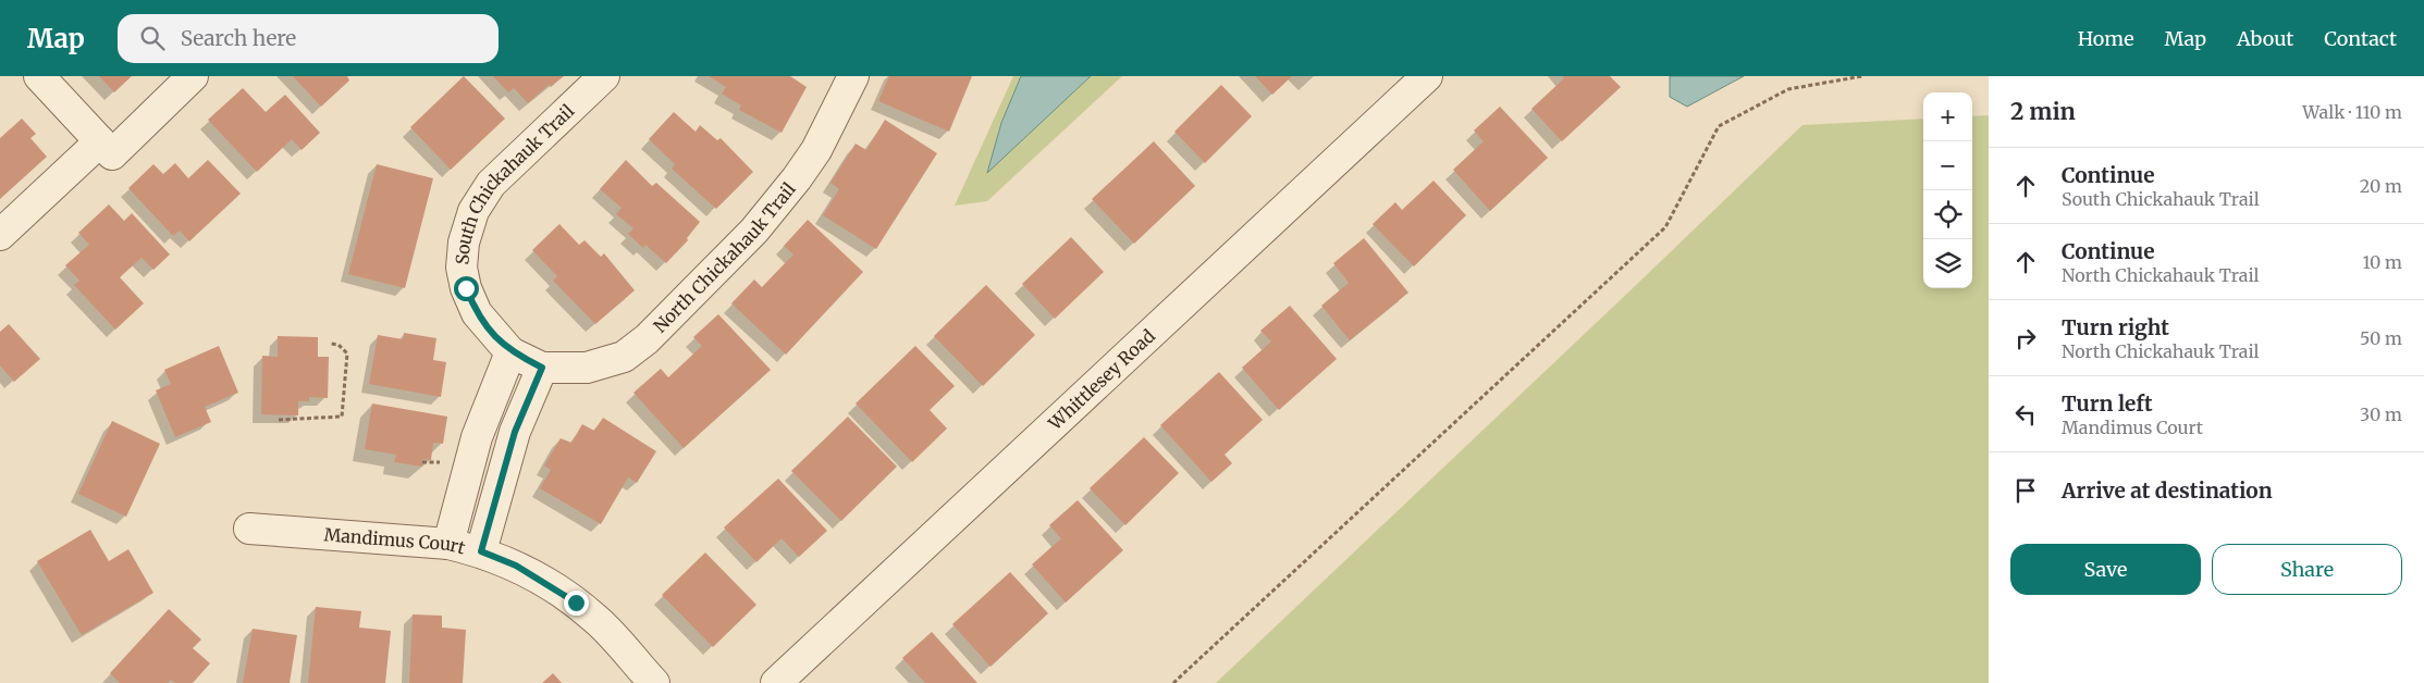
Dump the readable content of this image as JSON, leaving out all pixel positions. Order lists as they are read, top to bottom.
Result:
{
  "streets": {
    "street": [
      "South Chickahauk Trail",
      "North Chickahauk Trail",
      "Whittlesey Road",
      "Mandimus Court"
    ]
  },
  "crossings": [
    ["South Chickahauk Trail", "North Chickahauk Trail"]
  ],
  "page": {
    "header": "Map",
    "search": "Search here",
    "nav": [
      "Home",
      "Map",
      "About",
      "Contact"
    ],
    "heading": ["2 min", "Walk · 110 m"],
    "map_buttons": ["+", "−"],
    "list": [
      ["Continue", "South Chickahauk Trail", "20 m"],
      ["Continue", "North Chickahauk Trail", "10 m"],
      ["Turn right", "North Chickahauk Trail", "50 m"],
      ["Turn left", "Mandimus Court", "30 m"],
      "Arrive at destination"
    ],
    "buttons": ["Save", "Share"]
  }
}
